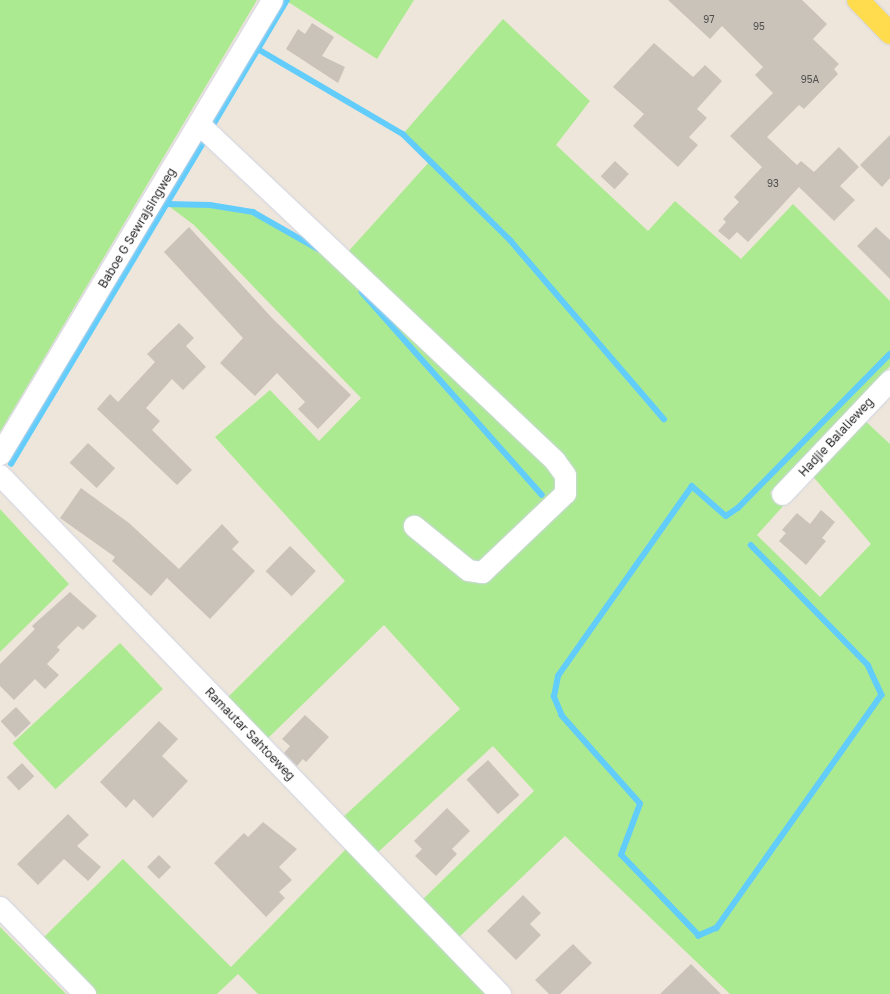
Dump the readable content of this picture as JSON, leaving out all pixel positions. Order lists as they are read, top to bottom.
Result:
{
  "streets": {
    "street": ["Baboe G Sewrajsingweg", "Hadjie Balalieweg", "Ramautar Sahtoeweg"]
  },
  "house_numbers": [
    "97",
    "95",
    "95A",
    "93"
  ]
}
